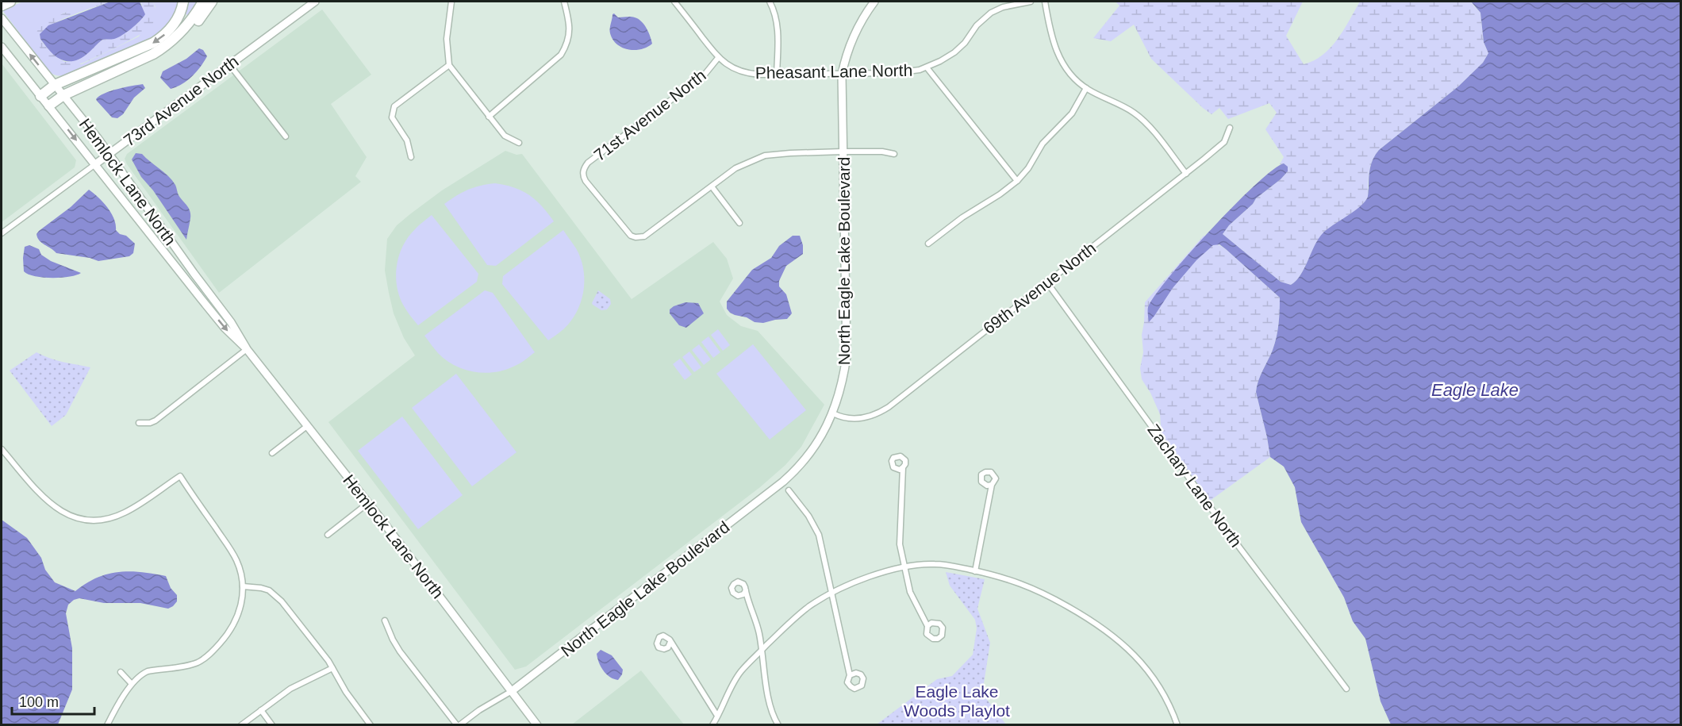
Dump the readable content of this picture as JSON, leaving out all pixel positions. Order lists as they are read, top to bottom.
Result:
{
  "streets": {
    "main road": ["73rd Avenue North", "Hemlock Lane North", "North Eagle Lake Boulevard"],
    "street": [
      "Pheasant Lane North",
      "71st Avenue North",
      "69th Avenue North",
      "Zachary Lane North"
    ]
  },
  "crossings": [
    ["Pheasant Lane North", "71st Avenue North"],
    ["Pheasant Lane North", "North Eagle Lake Boulevard"],
    ["73rd Avenue North", "Hemlock Lane North"],
    ["Hemlock Lane North", "North Eagle Lake Boulevard"],
    ["North Eagle Lake Boulevard", "69th Avenue North"],
    ["69th Avenue North", "Zachary Lane North"]
  ],
  "water": ["Eagle Lake"],
  "parks": ["Eagle Lake Woods Playlot"],
  "scale_bar": "100 m"
}
